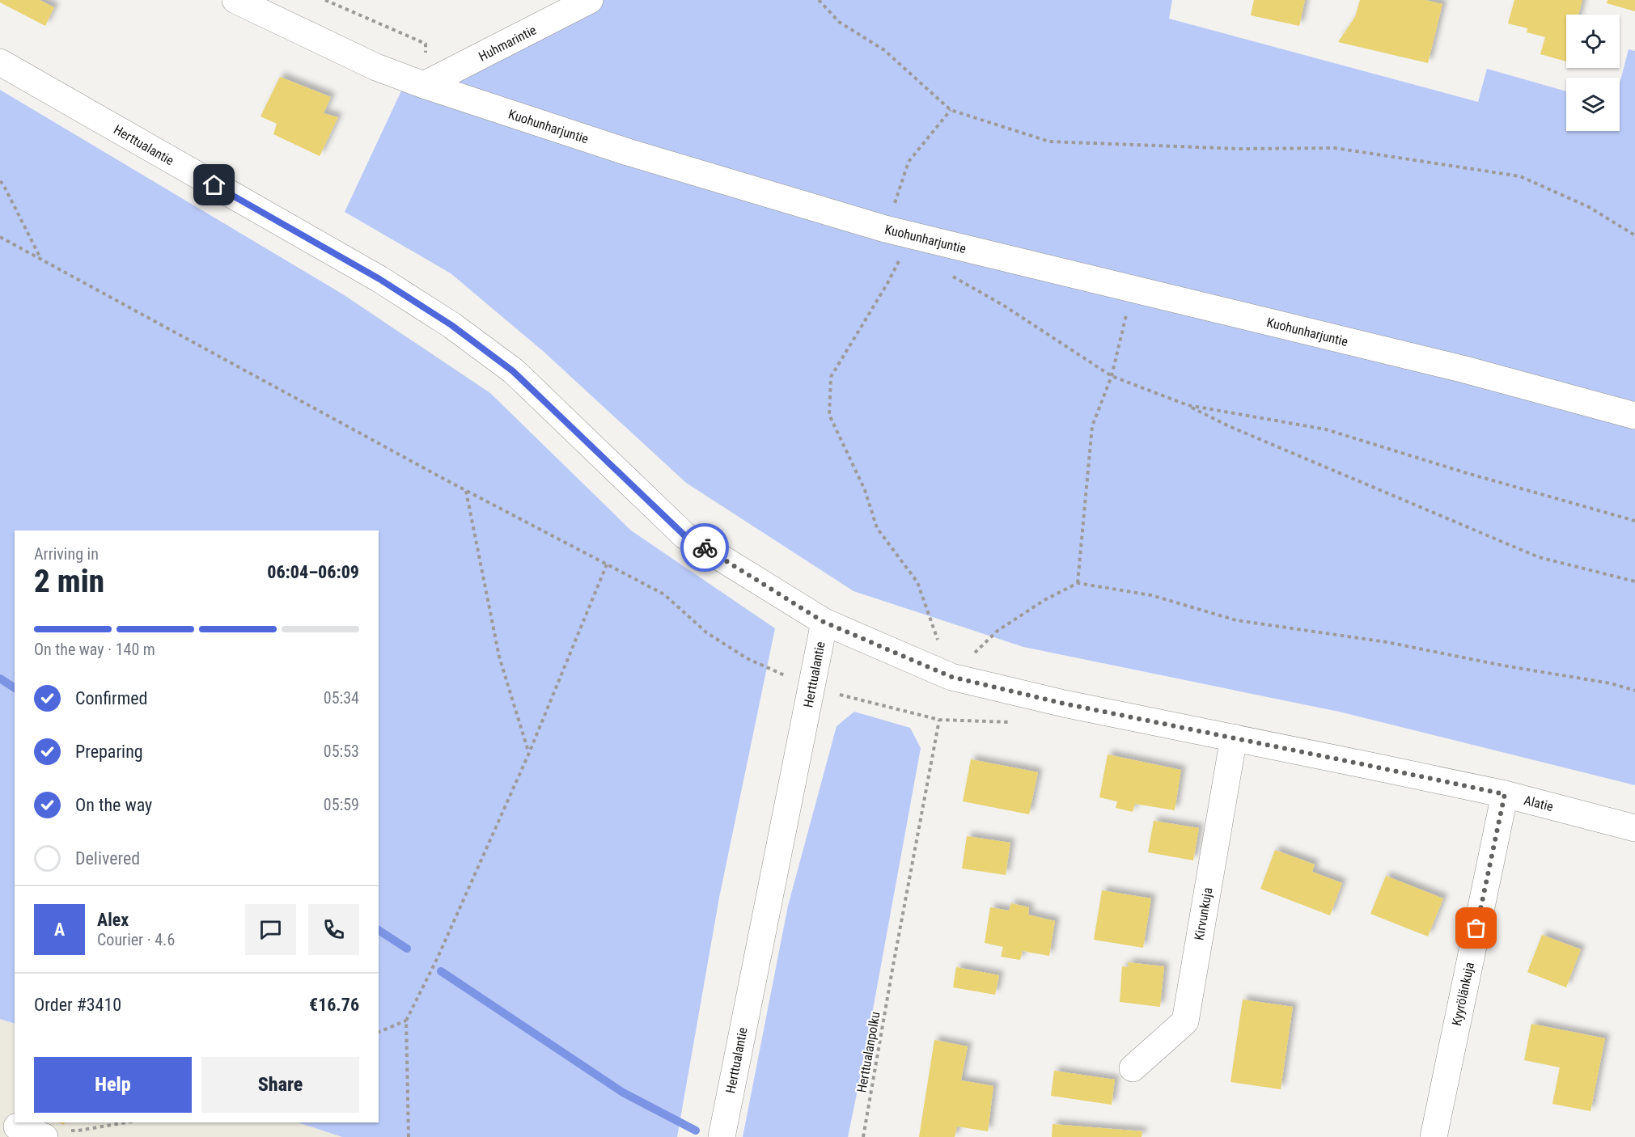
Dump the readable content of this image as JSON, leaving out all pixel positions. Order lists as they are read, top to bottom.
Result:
{
  "streets": {
    "street": [
      "Huhmarintie",
      "Kuohunharjuntie",
      "Herttualantie",
      "Alatie",
      "Kirvunkuja",
      "Kyyrölänkuja"
    ],
    "path": ["Herttualanpolku"]
  },
  "crossings": [
    ["Huhmarintie", "Kuohunharjuntie"],
    ["Herttualantie", "Alatie"],
    ["Alatie", "Kirvunkuja"],
    ["Alatie", "Kyyrölänkuja"]
  ],
  "page": {
    "heading": ["2 min", "Arriving in", "06:04–06:09"],
    "panel": [
      "Alex",
      "Courier · 4.6",
      "Order #3410",
      "€16.76"
    ],
    "bar": "On the way · 140 m",
    "list": [
      ["Confirmed", "05:34"],
      ["Preparing", "05:53"],
      ["On the way", "05:59"],
      "Delivered"
    ],
    "round": "A",
    "buttons": ["Help", "Share"]
  }
}
